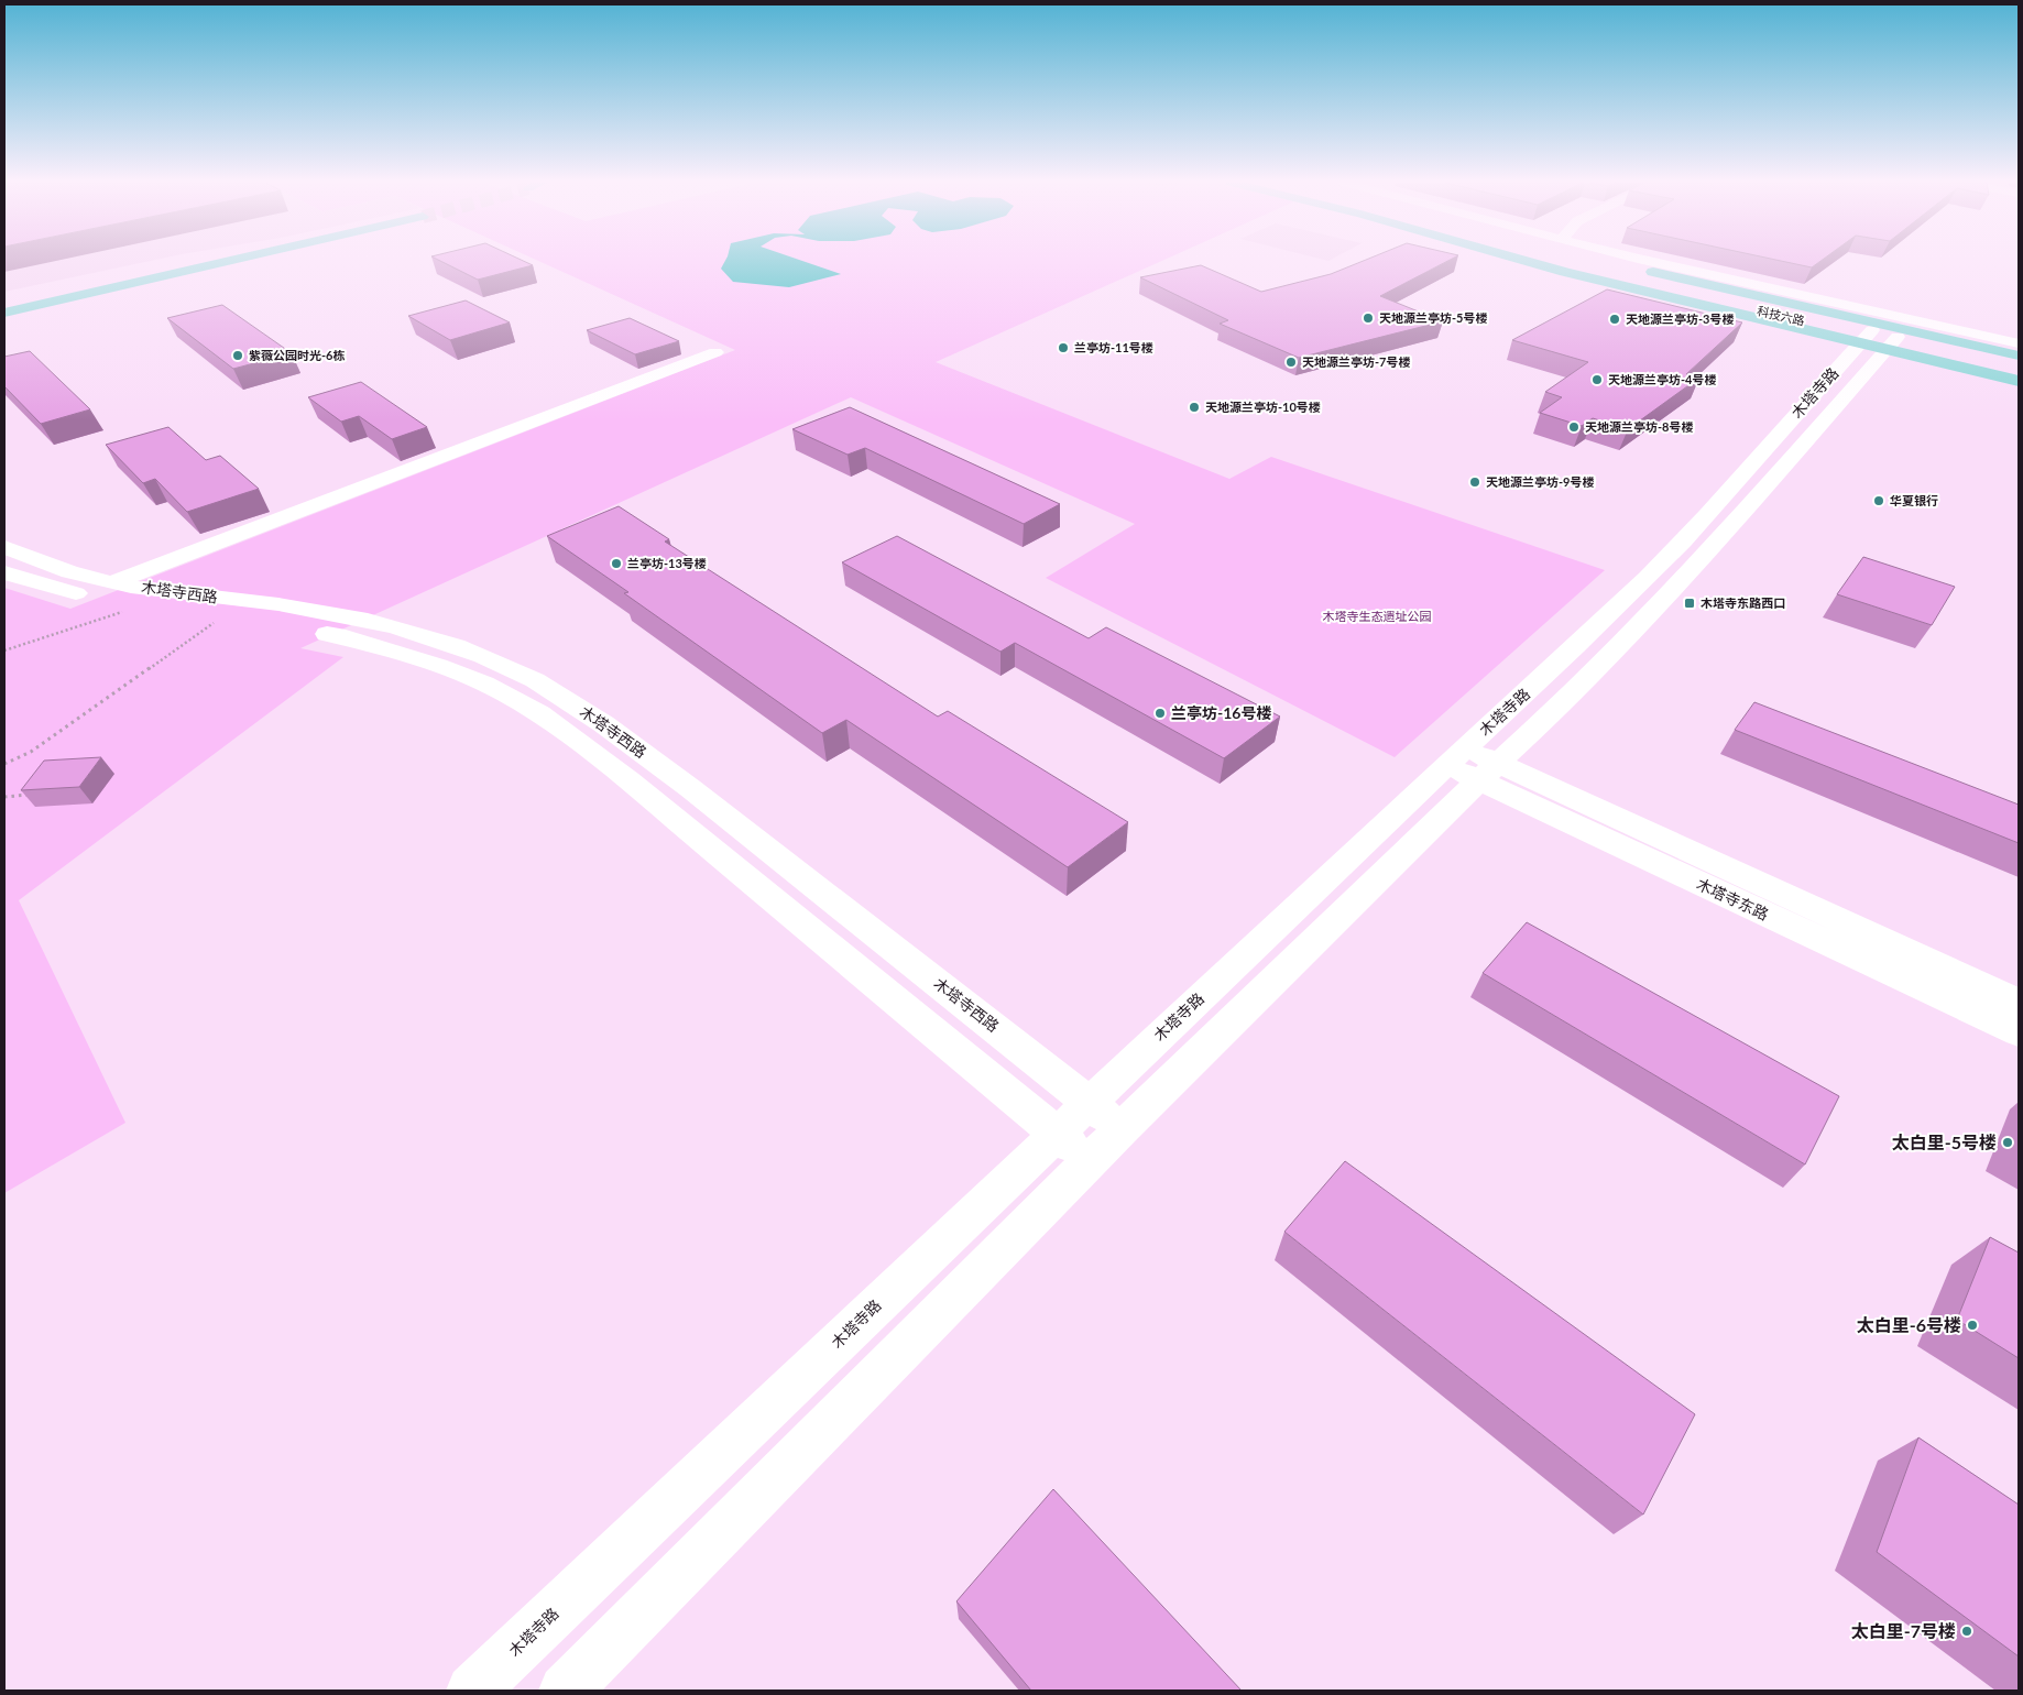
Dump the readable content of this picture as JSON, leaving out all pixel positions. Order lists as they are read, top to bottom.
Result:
{
  "streets": {
    "main road": ["科技六路"],
    "street": ["木塔寺路", "木塔寺西路", "木塔寺东路"]
  },
  "crossings": [
    ["科技六路", "木塔寺路"],
    ["木塔寺路", "木塔寺西路"],
    ["木塔寺路", "木塔寺东路"]
  ],
  "parks": ["木塔寺生态遗址公园"],
  "places": {
    "other": [
      "天地源兰亭坊-5号楼",
      "天地源兰亭坊-3号楼",
      "兰亭坊-11号楼",
      "紫薇公园时光-6栋",
      "天地源兰亭坊-7号楼",
      "天地源兰亭坊-4号楼",
      "天地源兰亭坊-10号楼",
      "天地源兰亭坊-8号楼",
      "天地源兰亭坊-9号楼",
      "华夏银行",
      "兰亭坊-13号楼",
      "兰亭坊-16号楼",
      "太白里-5号楼",
      "太白里-6号楼",
      "太白里-7号楼"
    ],
    "transit": ["木塔寺东路西口"]
  }
}
